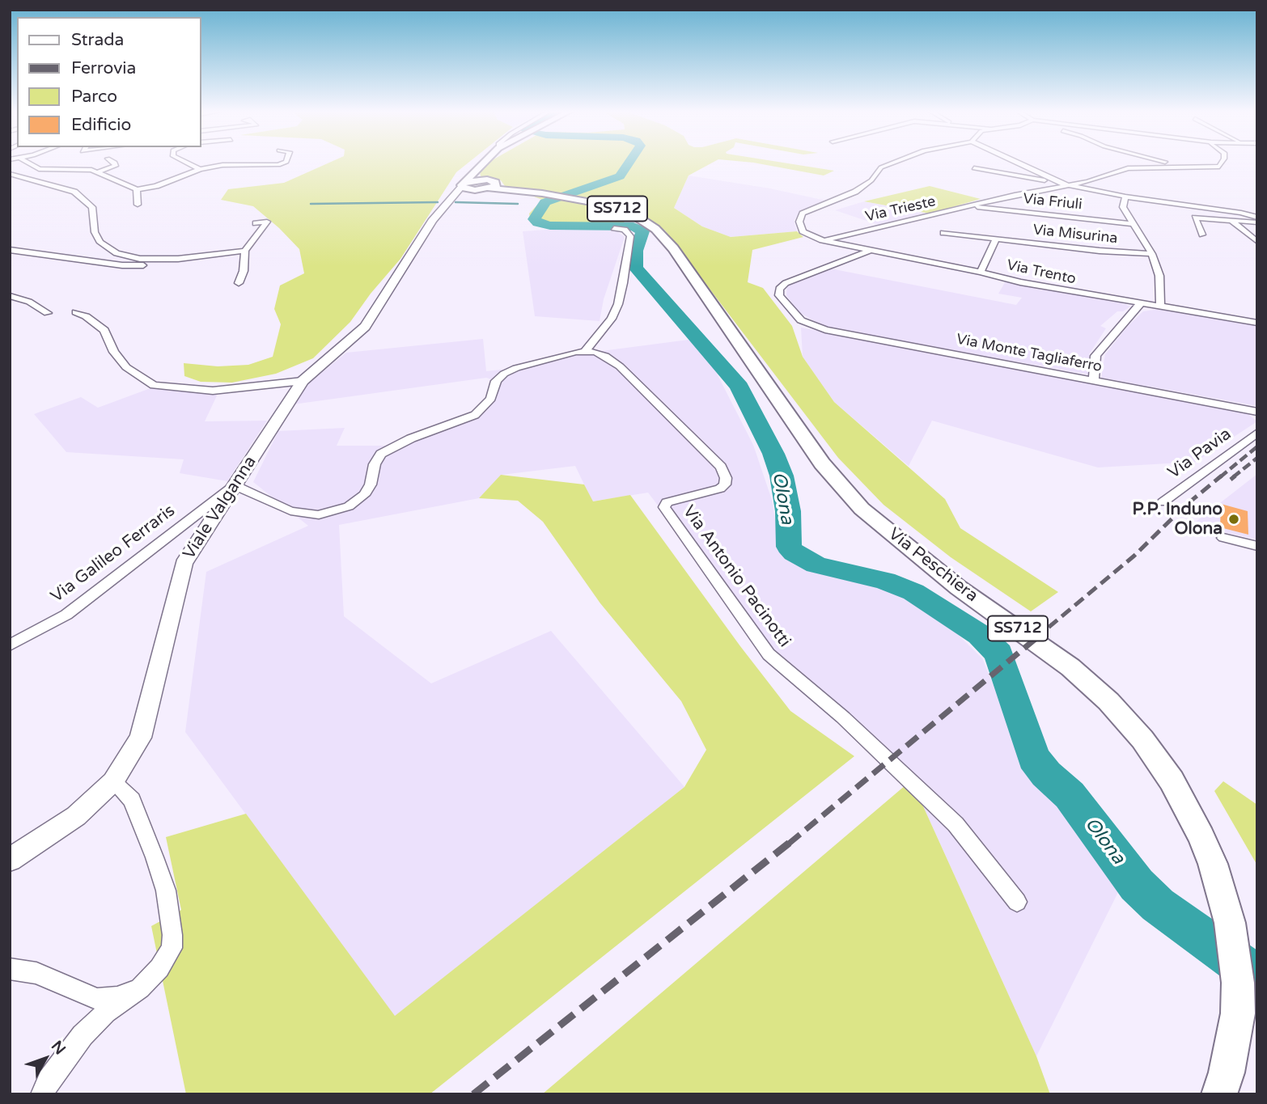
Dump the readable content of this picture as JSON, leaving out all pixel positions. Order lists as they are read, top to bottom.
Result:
{
  "streets": {
    "main road": ["SS712", "Viale Valganna", "Via Peschiera"],
    "street": [
      "Via Friuli",
      "Via Trieste",
      "Via Misurina",
      "Via Trento",
      "Via Monte Tagliaferro",
      "Via Pavia",
      "Via Galileo Ferraris",
      "Via Antonio Pacinotti"
    ]
  },
  "crossings": [
    ["Via Friuli", "Via Trieste"],
    ["Via Trieste", "Via Trento"],
    ["Via Trento", "Via Monte Tagliaferro"],
    ["Viale Valganna", "Via Galileo Ferraris"]
  ],
  "water": ["Olona"],
  "places": ["P.P. Induno Olona"],
  "legend": [
    "Strada",
    "Ferrovia",
    "Parco",
    "Edificio"
  ],
  "north": "top right"
}
